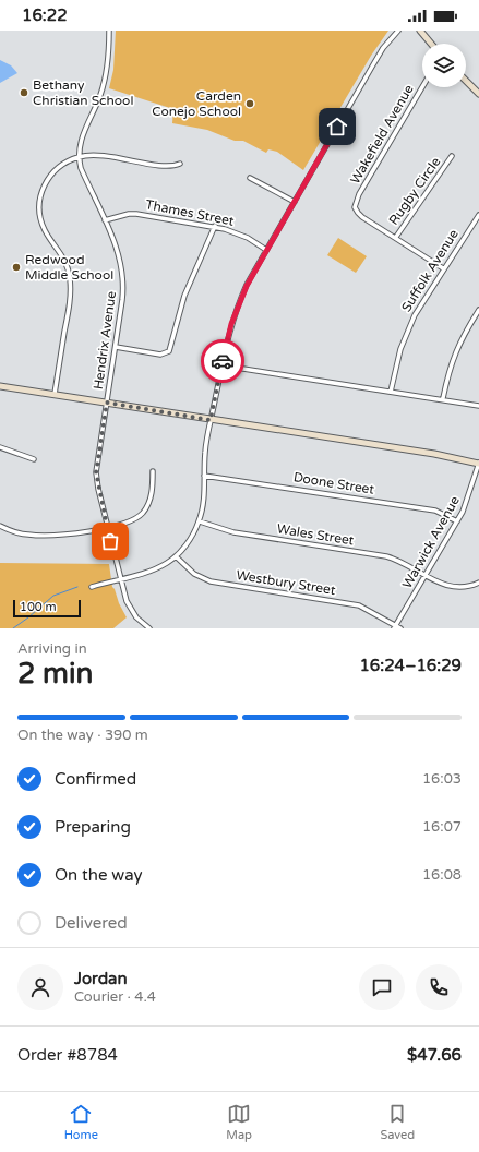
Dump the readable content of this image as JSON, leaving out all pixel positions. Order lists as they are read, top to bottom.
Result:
{
  "streets": {
    "street": [
      "Wakefield Avenue",
      "Rugby Circle",
      "Thames Street",
      "Suffolk Avenue",
      "Hendrix Avenue",
      "Doone Street",
      "Wales Street",
      "Warwick Avenue",
      "Westbury Street"
    ]
  },
  "crossings": [
    ["Wakefield Avenue", "Rugby Circle"],
    ["Thames Street", "Hendrix Avenue"],
    ["Doone Street", "Warwick Avenue"],
    ["Wales Street", "Warwick Avenue"],
    ["Warwick Avenue", "Westbury Street"]
  ],
  "places": ["Bethany Christian School", "Carden Conejo School", "Redwood Middle School"],
  "scale_bar": "100 m",
  "page": {
    "status": "16:22",
    "scale": "100 m",
    "heading": ["2 min", "Arriving in", "16:24–16:29"],
    "panel": [
      "Jordan",
      "Courier · 4.4",
      "Order #8784",
      "$47.66"
    ],
    "bar": "On the way · 390 m",
    "list": [
      ["Confirmed", "16:03"],
      ["Preparing", "16:07"],
      ["On the way", "16:08"],
      "Delivered"
    ],
    "tabs": ["Home", "Map", "Saved"]
  }
}
